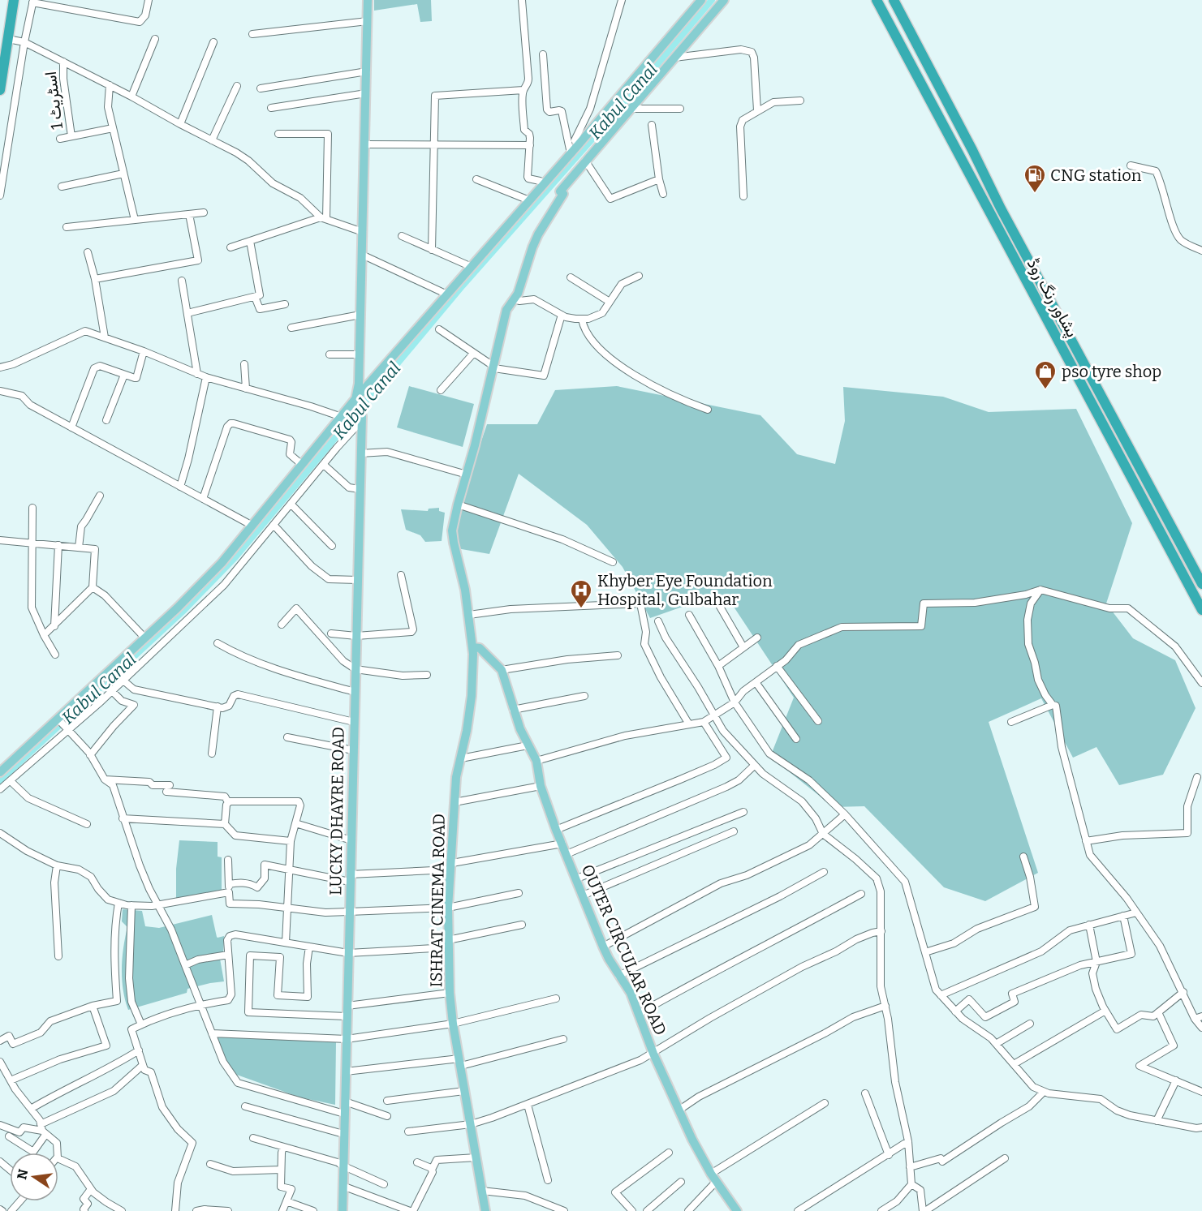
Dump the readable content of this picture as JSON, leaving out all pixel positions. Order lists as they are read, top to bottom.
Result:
{
  "streets": {
    "highway": ["پشاور رنگ روڈ"],
    "main road": ["LUCKY DHAYRE ROAD", "ISHRAT CINEMA ROAD", "OUTER CIRCULAR ROAD"],
    "street": ["اسٹریٹ 1"]
  },
  "crossings": [
    ["ISHRAT CINEMA ROAD", "OUTER CIRCULAR ROAD"]
  ],
  "water": ["Kabul Canal"],
  "places": {
    "fuel station": ["CNG station"],
    "shop": ["pso tyre shop"],
    "hospital": ["Khyber Eye Foundation Hospital, Gulbahar"]
  },
  "north": "left"
}
